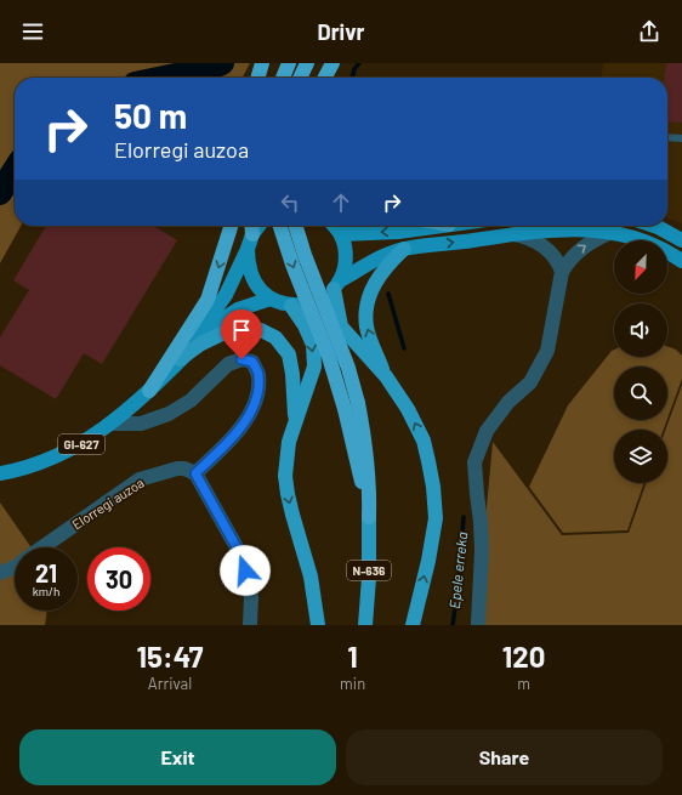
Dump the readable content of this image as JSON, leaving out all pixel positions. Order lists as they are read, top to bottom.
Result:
{
  "streets": {
    "highway": ["N-636"],
    "main road": ["GI-627"],
    "street": ["Elorregi auzoa"]
  },
  "water": ["Epele erreka"],
  "north": "bottom left",
  "page": {
    "header": "Drivr",
    "turn": ["50 m", "Elorregi auzoa"],
    "speed": "21 km/h",
    "limit": "30",
    "eta": [
      "15:47",
      "Arrival",
      "1",
      "min",
      "120",
      "m"
    ],
    "buttons": ["Exit", "Share"]
  }
}
